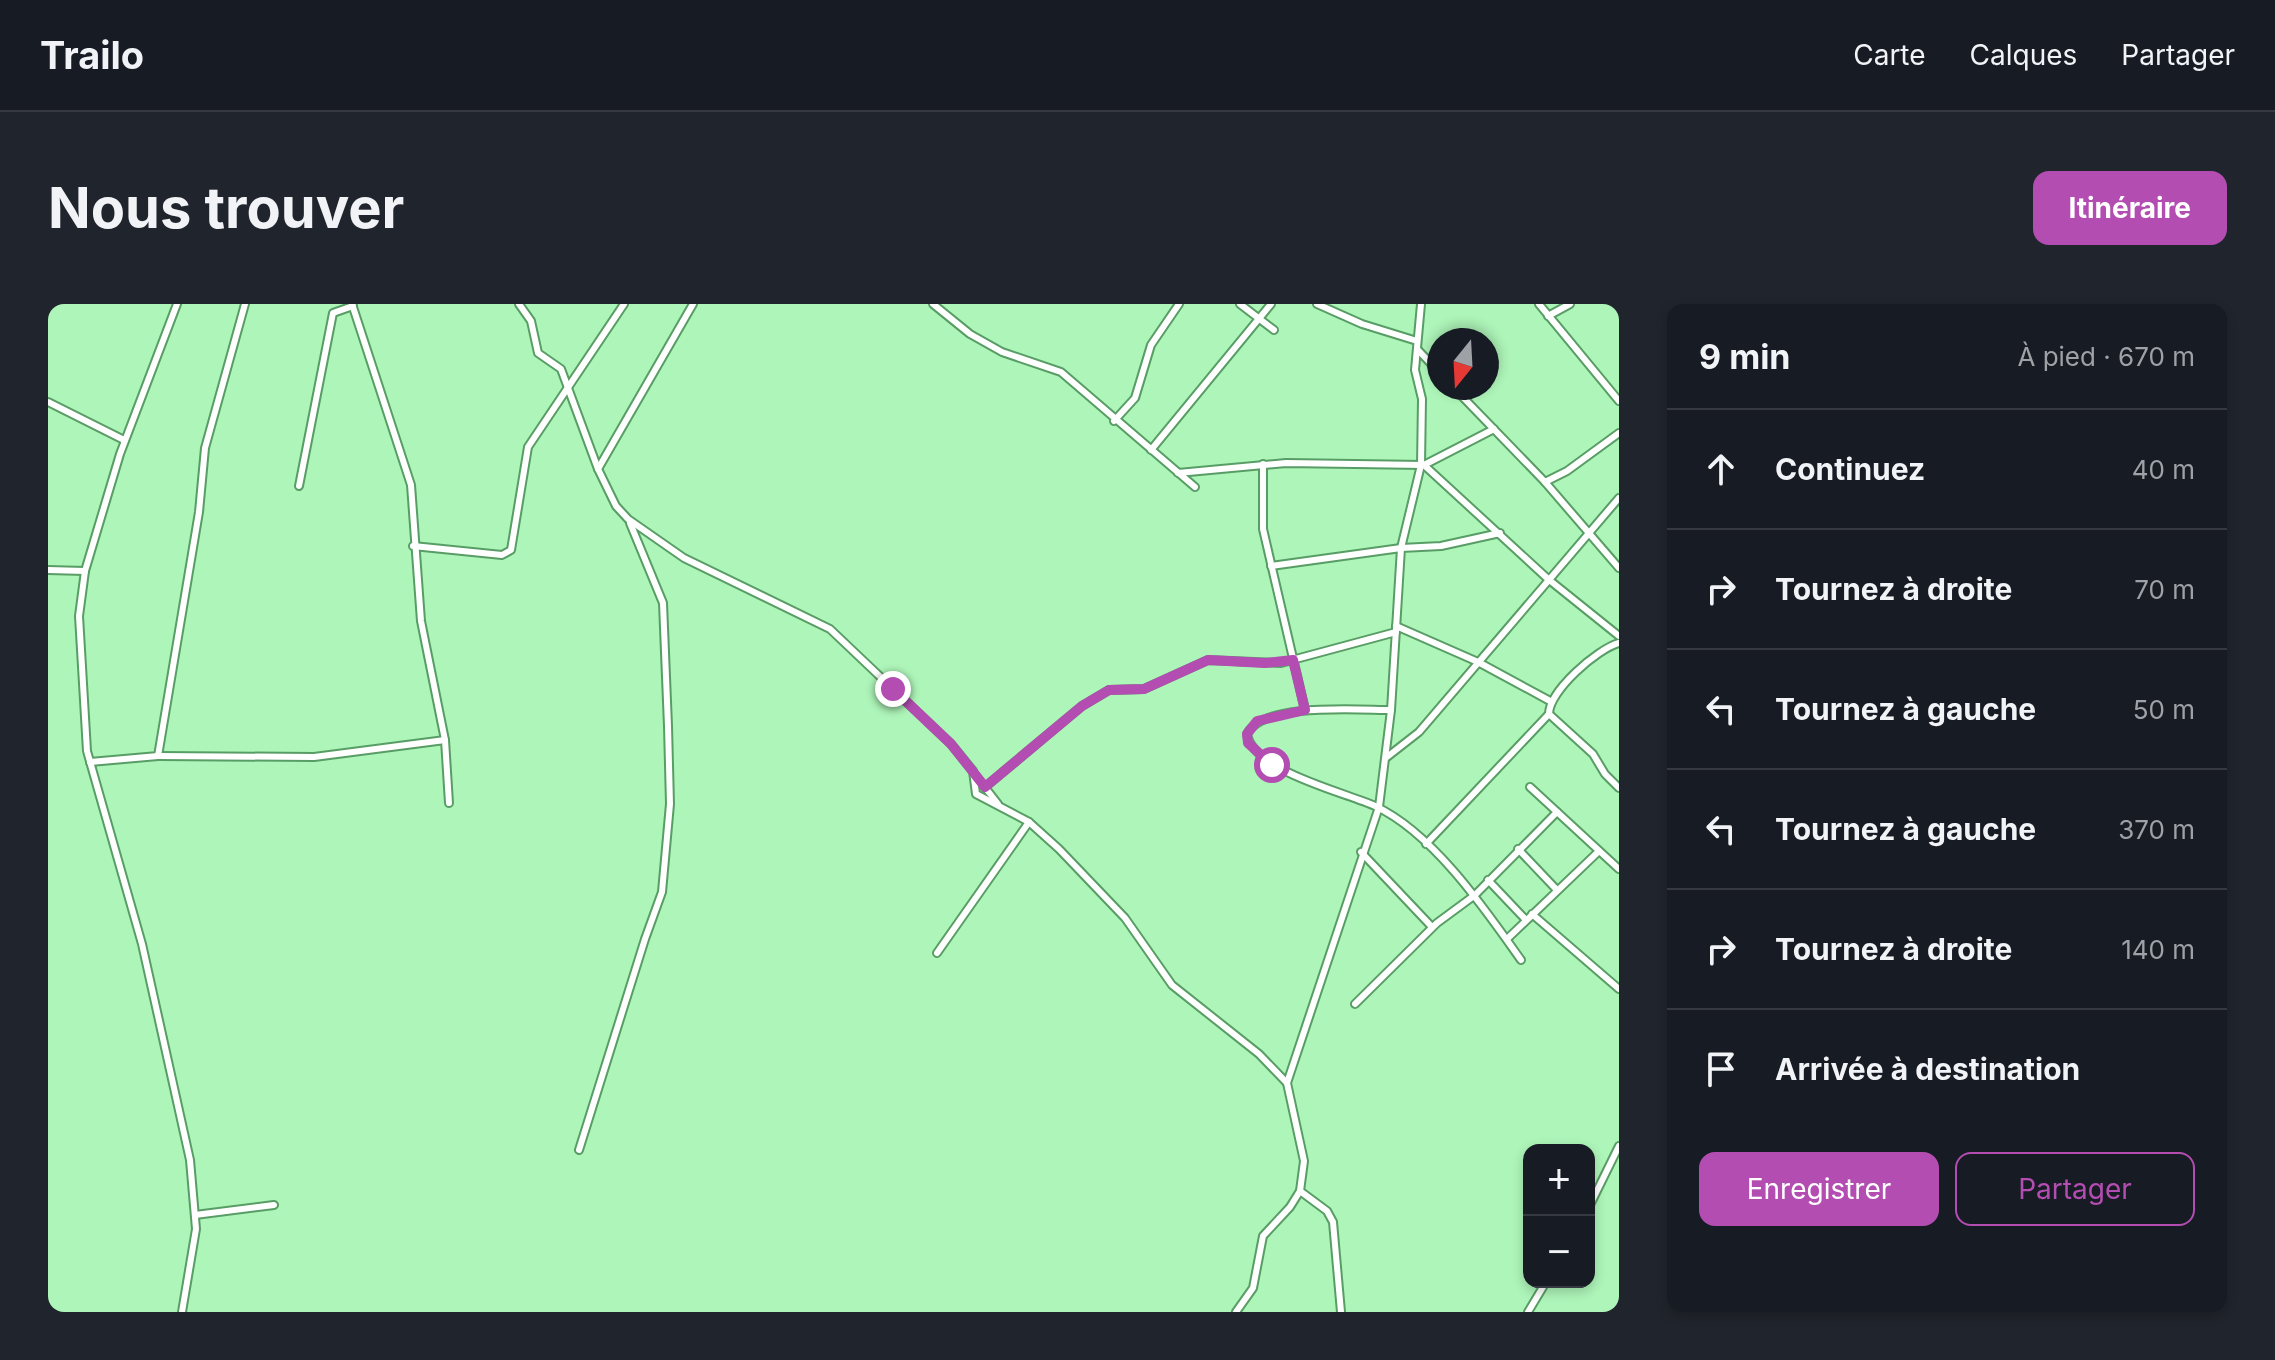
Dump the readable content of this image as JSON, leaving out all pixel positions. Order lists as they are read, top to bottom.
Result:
{
  "north": "bottom",
  "page": {
    "header": "Trailo",
    "nav": ["Carte", "Calques", "Partager"],
    "buttons": [
      "Itinéraire",
      ["Enregistrer", "Partager"]
    ],
    "title": "Nous trouver",
    "heading": ["9 min", "À pied · 670 m"],
    "list": [
      ["Continuez", "40 m"],
      ["Tournez à droite", "70 m"],
      ["Tournez à gauche", "50 m"],
      ["Tournez à gauche", "370 m"],
      ["Tournez à droite", "140 m"],
      "Arrivée à destination"
    ],
    "map_buttons": ["+", "−"]
  }
}
